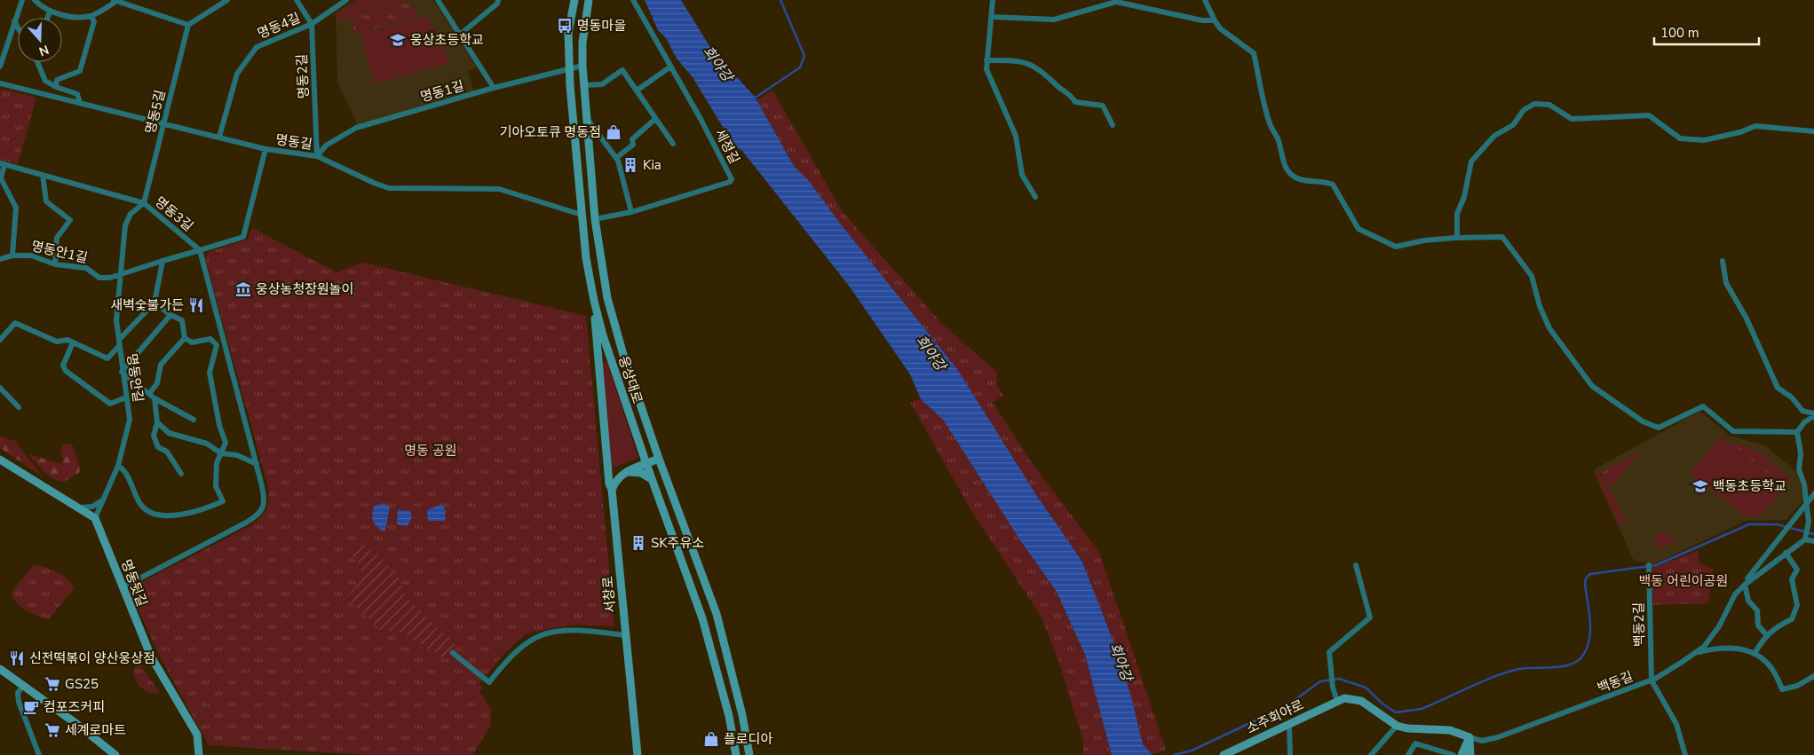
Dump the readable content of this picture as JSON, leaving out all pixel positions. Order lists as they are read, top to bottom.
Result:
{
  "streets": {
    "main road": [
      "웅상대로",
      "명동뒷길",
      "서창로",
      "소주회야로"
    ],
    "street": [
      "명동4길",
      "명동2길",
      "명동1길",
      "명동5길",
      "명동길",
      "세정길",
      "명동3길",
      "명동안1길",
      "명동안길",
      "백동2길",
      "백동길"
    ]
  },
  "crossings": [
    ["명동4길", "명동2길"],
    ["명동4길", "명동길"],
    ["명동2길", "명동1길"],
    ["명동2길", "명동길"],
    ["명동1길", "명동길"],
    ["명동1길", "웅상대로"],
    ["명동5길", "명동길"],
    ["명동5길", "명동3길"],
    ["명동길", "웅상대로"],
    ["세정길", "웅상대로"],
    ["명동안길", "명동뒷길"],
    ["웅상대로", "서창로"],
    ["백동2길", "백동길"],
    ["백동길", "소주회야로"]
  ],
  "water": ["회야강"],
  "parks": ["명동 공원", "백동 어린이공원"],
  "places": {
    "bus stop": ["명동마을"],
    "school or university": ["웅상초등학교", "백동초등학교"],
    "shop": ["기아오토큐 명동점", "플로디아"],
    "building": ["Kia", "SK주유소"],
    "museum": ["웅상농청장원놀이"],
    "restaurant": ["새벽숯불가든", "신전떡볶이 양산웅상점"],
    "supermarket": ["GS25", "세계로마트"],
    "cafe": ["컴포즈커피"]
  },
  "scale_bar": "100 m",
  "north": "bottom"
}
